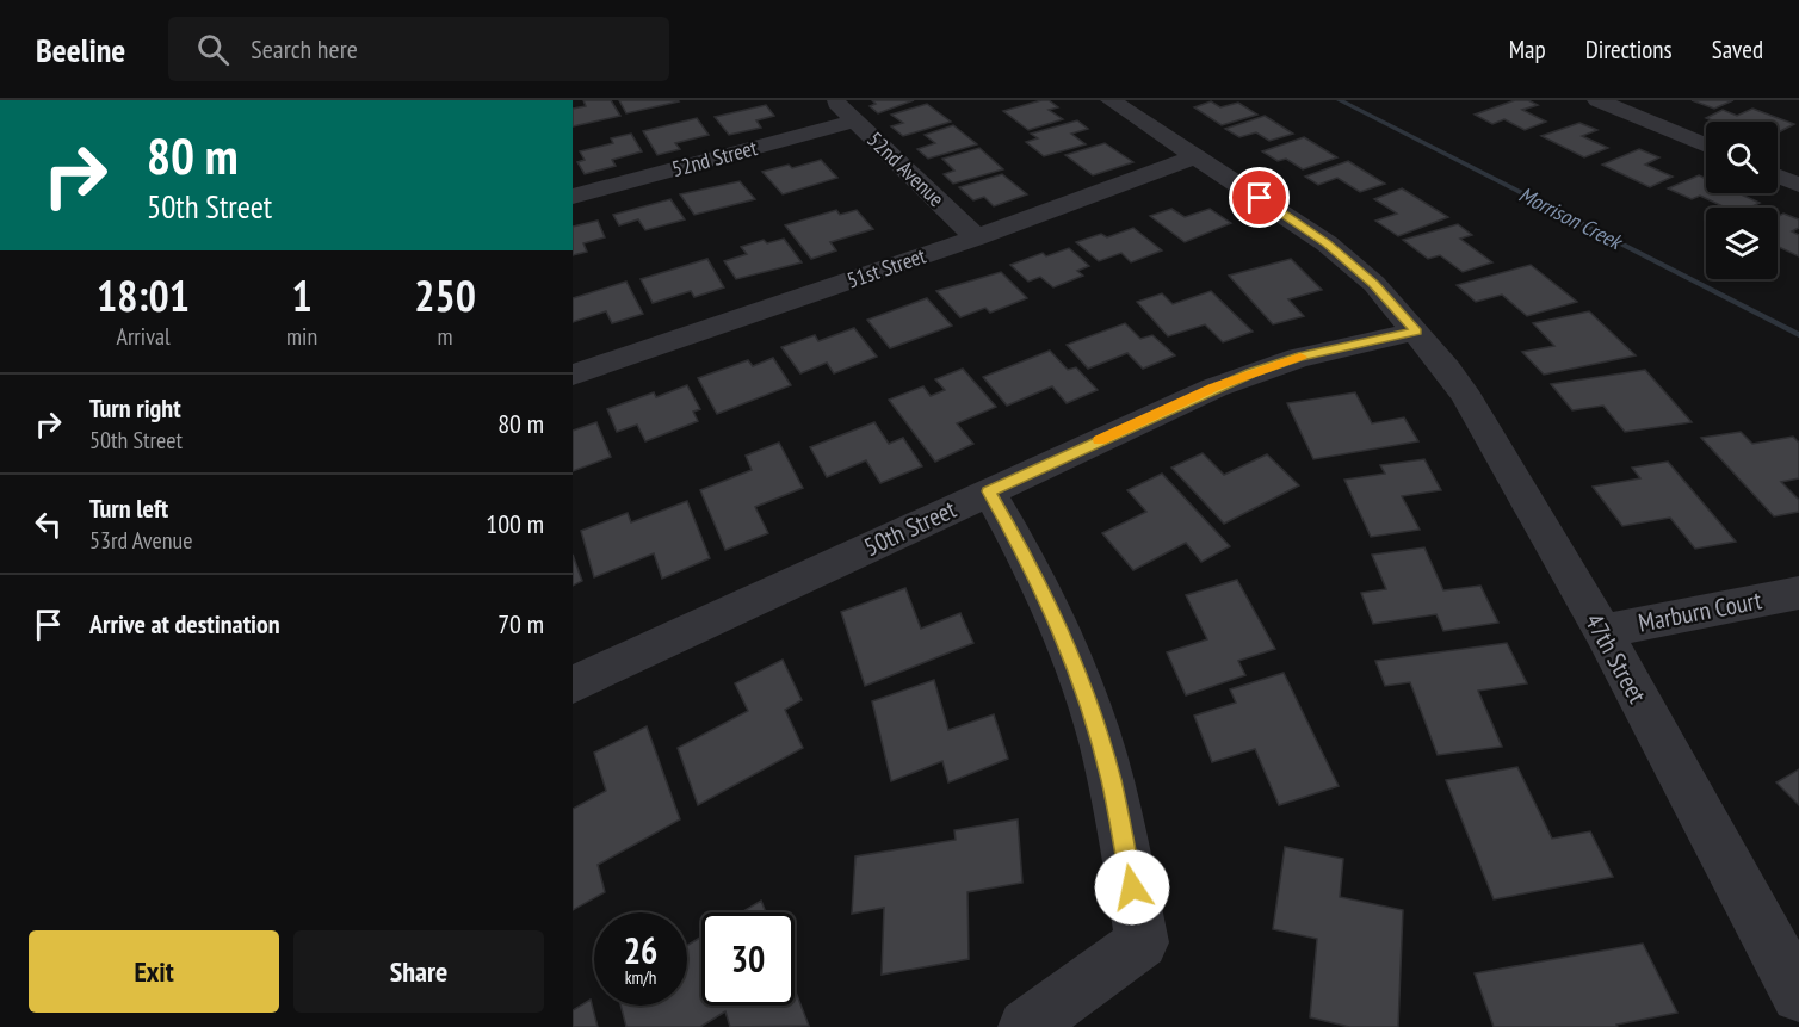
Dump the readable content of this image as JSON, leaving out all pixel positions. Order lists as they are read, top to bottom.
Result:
{
  "streets": {
    "street": [
      "52nd Street",
      "52nd Avenue",
      "51st Street",
      "50th Street",
      "Marburn Court",
      "47th Street"
    ]
  },
  "crossings": [
    ["52nd Street", "52nd Avenue"],
    ["52nd Avenue", "51st Street"],
    ["51st Street", "47th Street"],
    ["50th Street", "47th Street"],
    ["Marburn Court", "47th Street"]
  ],
  "water": ["Morrison Creek"],
  "page": {
    "header": "Beeline",
    "search": "Search here",
    "nav": ["Map", "Directions", "Saved"],
    "turn": ["80 m", "50th Street"],
    "eta": [
      "18:01",
      "Arrival",
      "1",
      "min",
      "250",
      "m"
    ],
    "list": [
      {
        "name": "Turn right",
        "note": "50th Street",
        "value": "80 m"
      },
      {
        "name": "Turn left",
        "note": "53rd Avenue",
        "value": "100 m"
      },
      {
        "name": "Arrive at destination",
        "value": "70 m"
      }
    ],
    "speed": "26 km/h",
    "limit": "30",
    "buttons": ["Exit", "Share"]
  }
}
